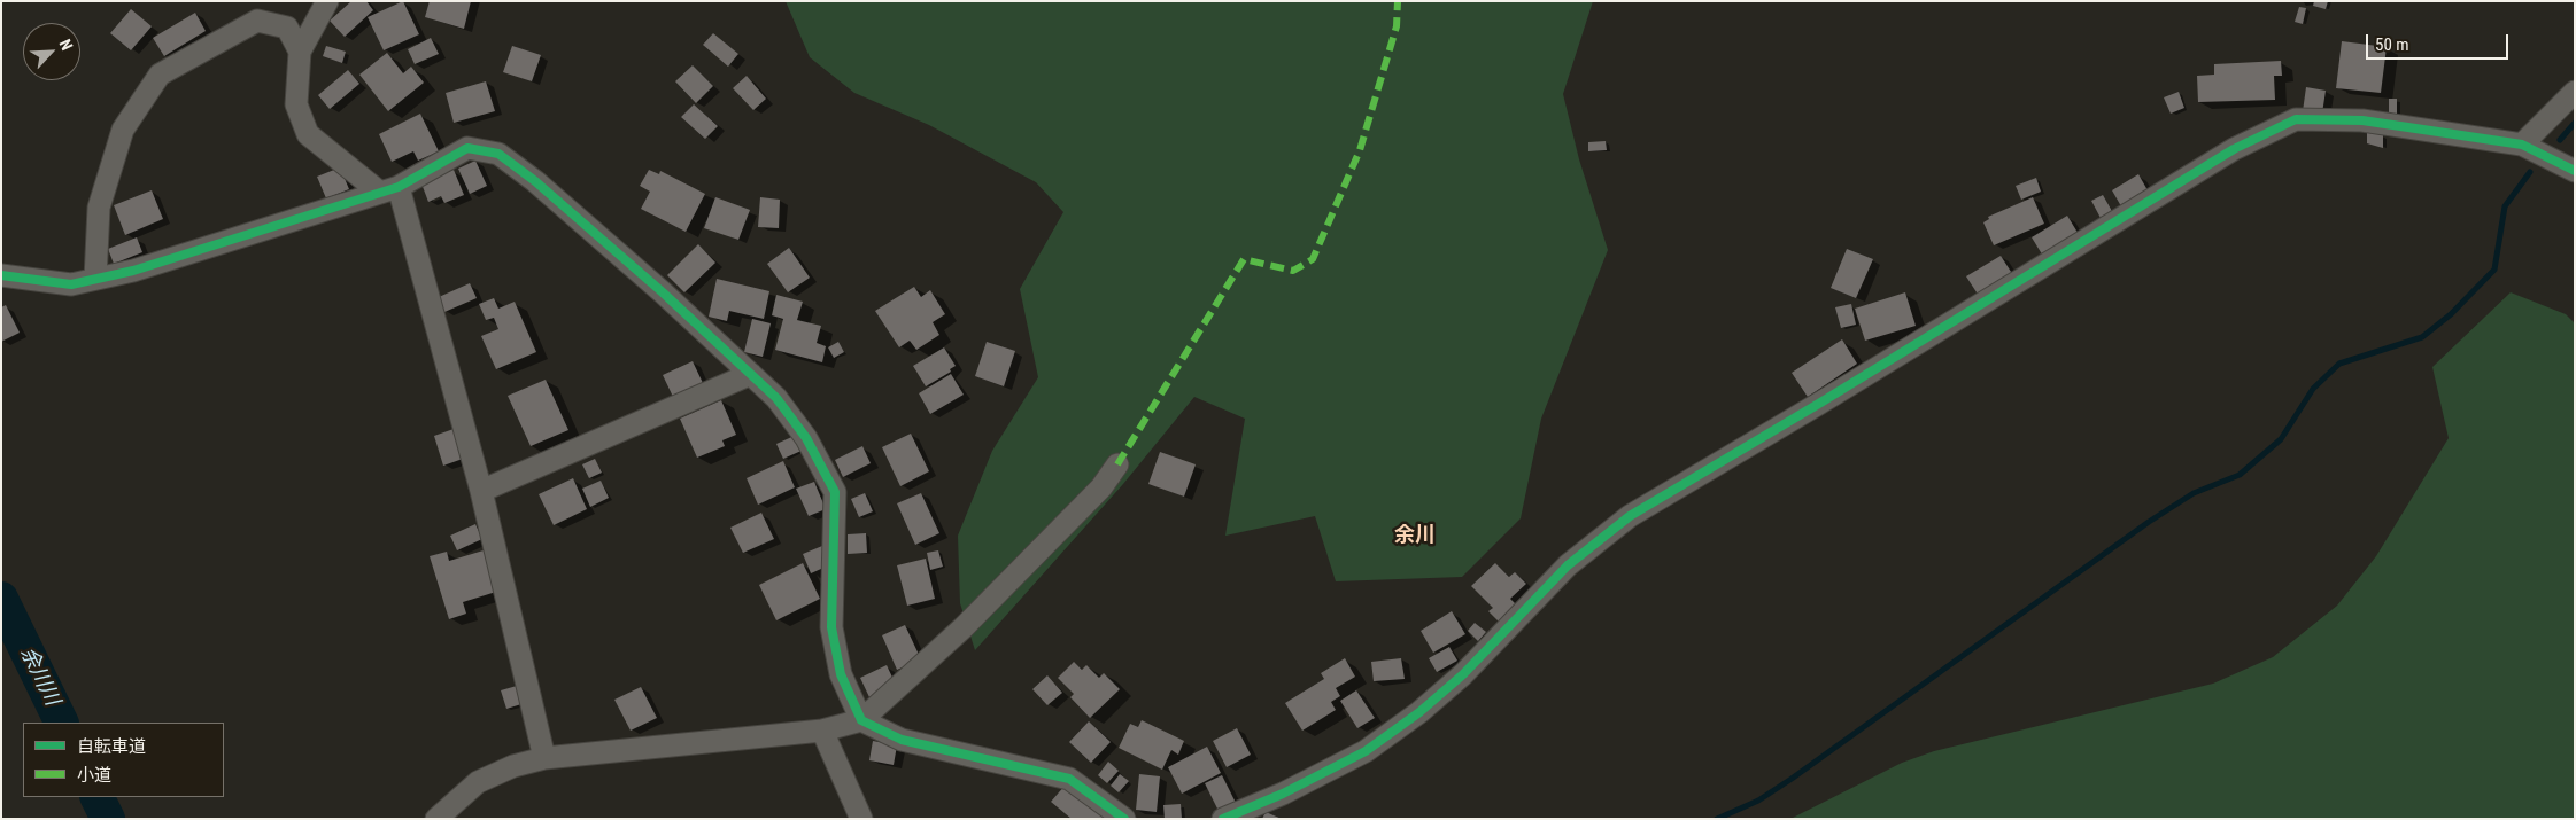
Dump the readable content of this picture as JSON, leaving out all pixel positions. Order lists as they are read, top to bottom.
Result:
{
  "districts": ["余川"],
  "water": ["余川川"],
  "legend": ["自転車道", "小道"],
  "scale_bar": "50 m",
  "north": "top right"
}
